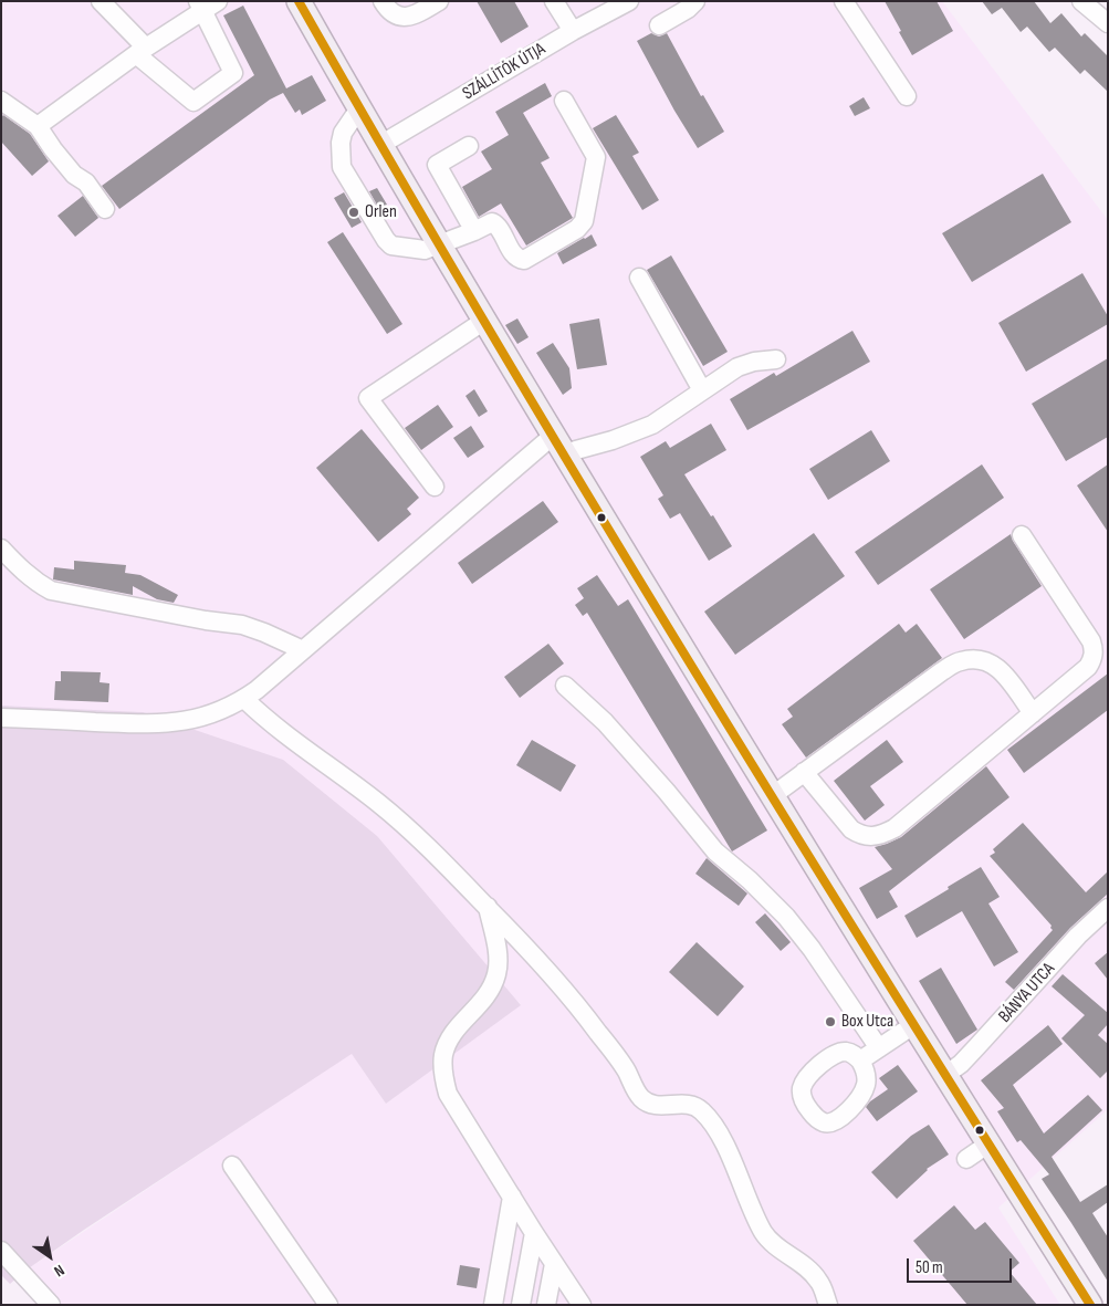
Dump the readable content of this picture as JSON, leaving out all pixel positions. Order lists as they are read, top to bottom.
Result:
{
  "streets": {
    "street": ["SZÁLLÍTÓK ÚTJA", "BÁNYA UTCA"]
  },
  "places": ["Orlen", "Box Utca"],
  "scale_bar": "50 m",
  "north": "bottom right"
}
